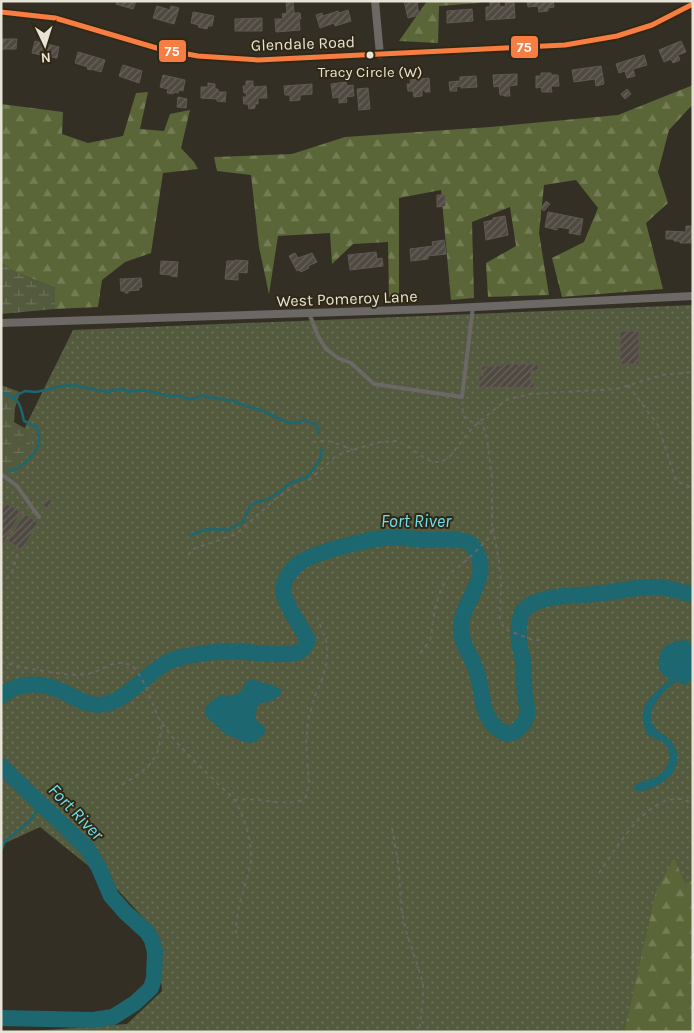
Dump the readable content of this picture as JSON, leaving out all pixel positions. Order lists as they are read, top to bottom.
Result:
{
  "streets": {
    "street": ["Glendale Road", "West Pomeroy Lane"]
  },
  "water": ["Fort River"],
  "places": ["Tracy Circle (W)"],
  "lines": ["transit line 75"],
  "north": "bottom"
}
